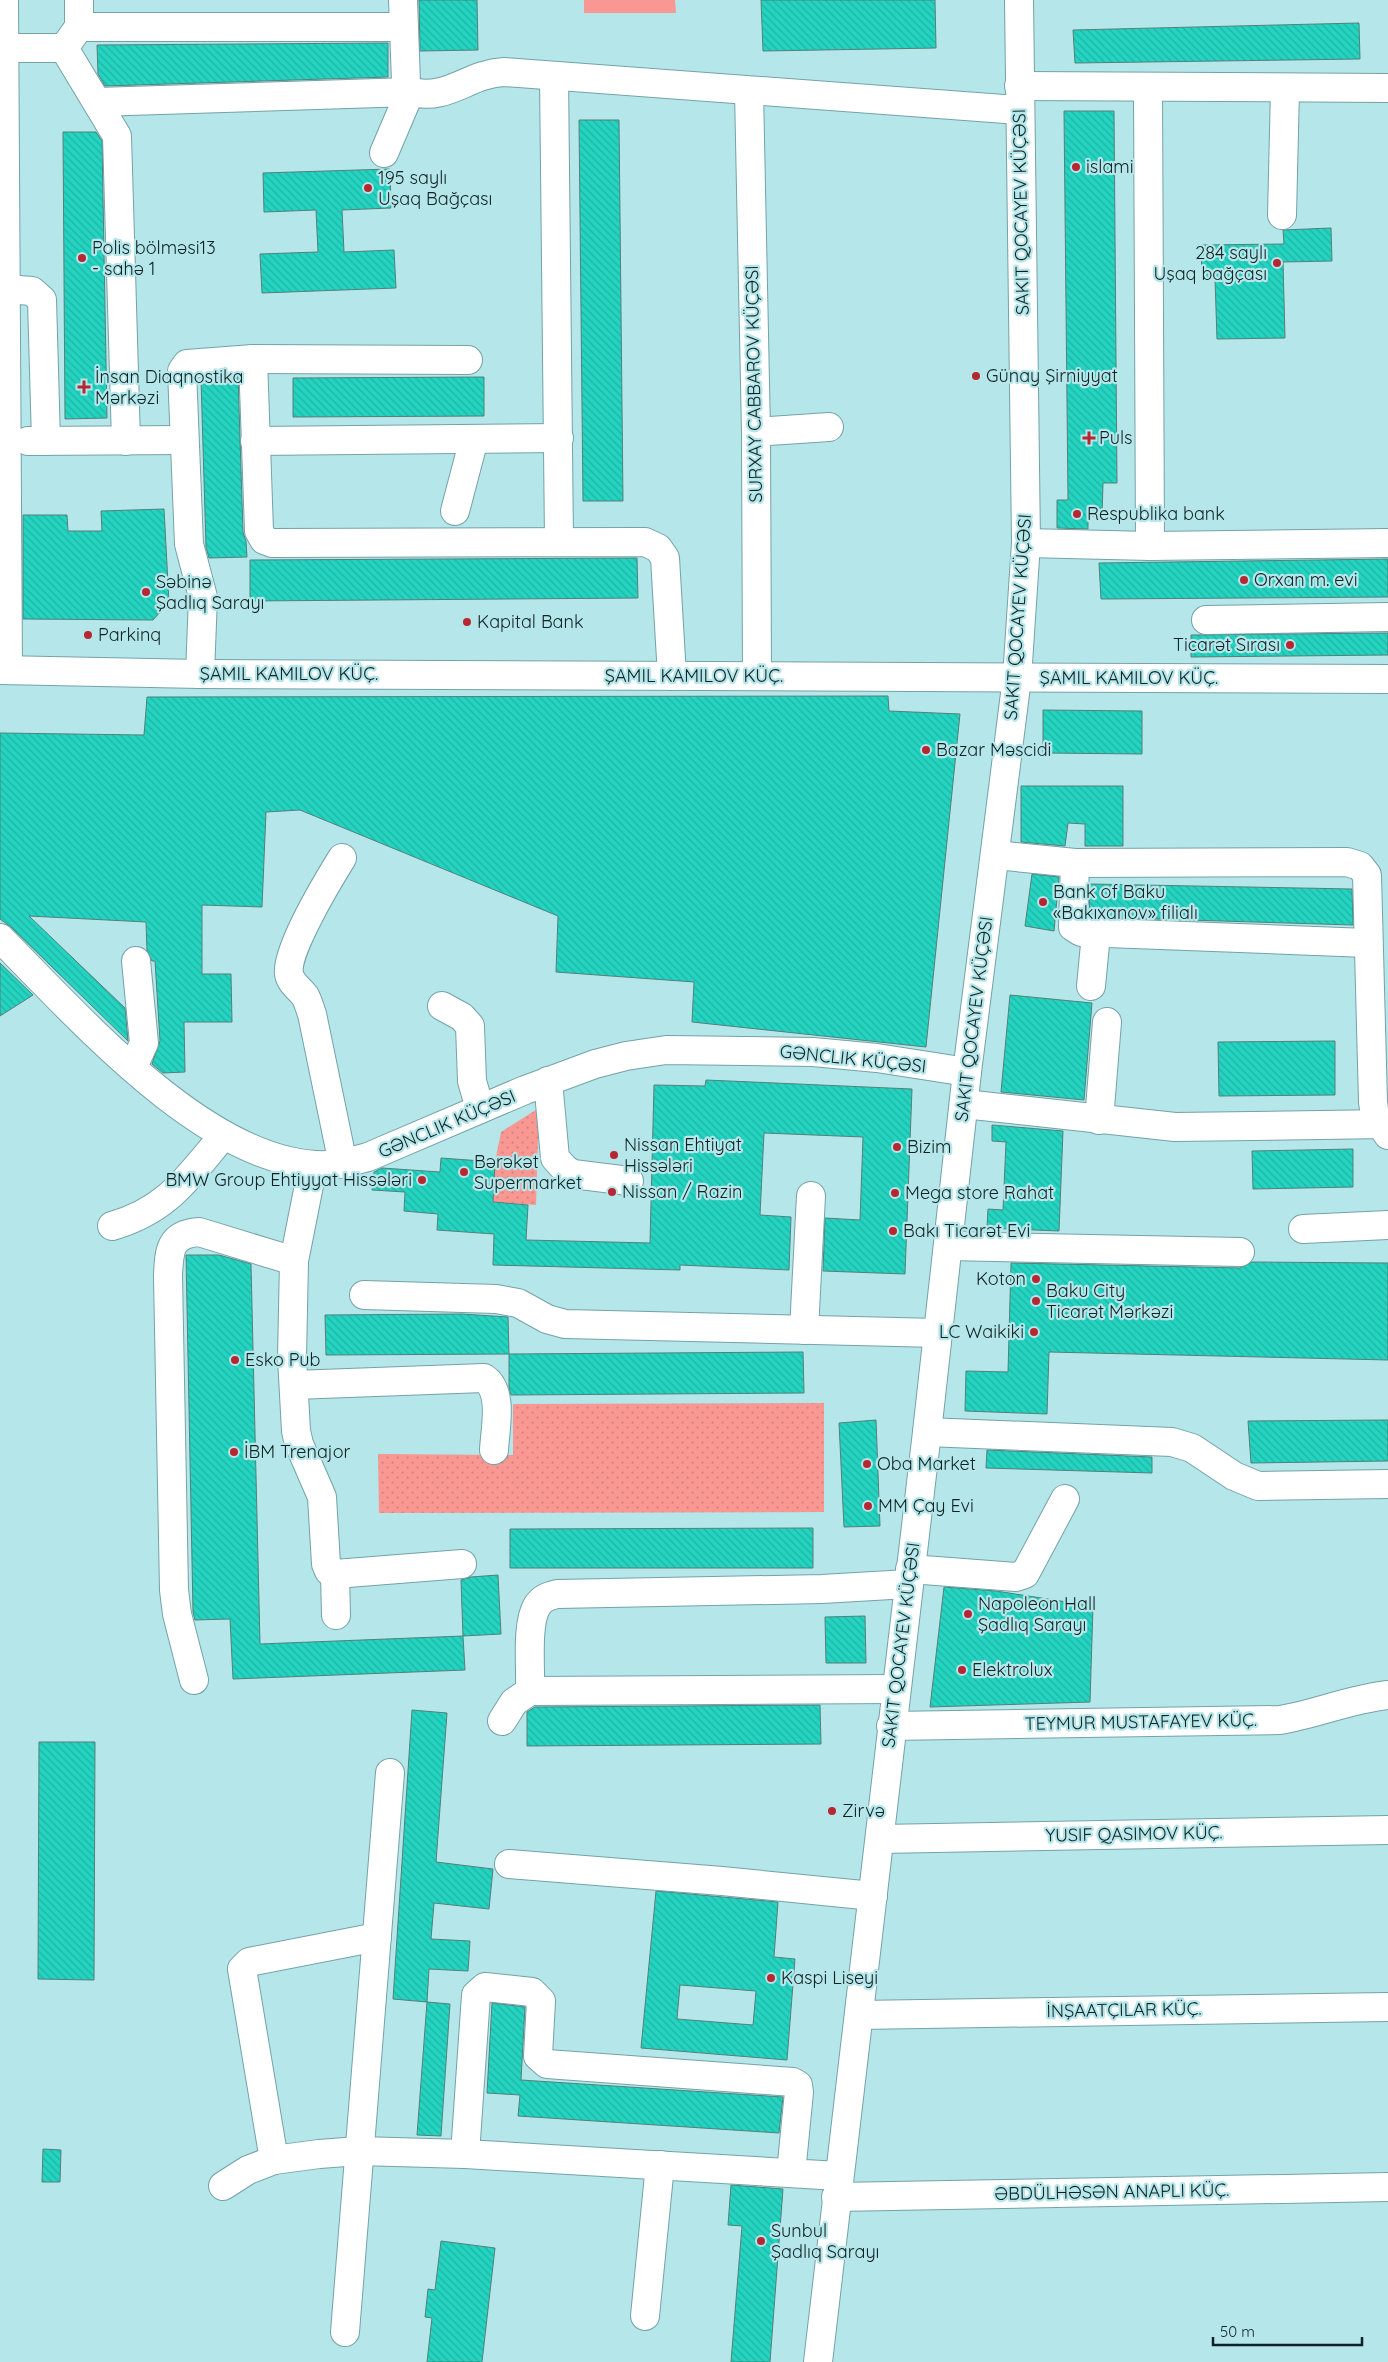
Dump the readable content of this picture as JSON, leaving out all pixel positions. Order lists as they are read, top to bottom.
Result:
{
  "streets": {
    "street": [
      "SAKIT QOCAYEV KÜÇƏSI",
      "SURXAY CABBAROV KÜÇƏSI",
      "ŞAMIL KAMILOV KÜÇ.",
      "GƏNCLIK KÜÇƏSI",
      "TEYMUR MUSTAFAYEV KÜÇ."
    ]
  },
  "crossings": [
    ["SAKIT QOCAYEV KÜÇƏSI", "ŞAMIL KAMILOV KÜÇ."],
    ["SAKIT QOCAYEV KÜÇƏSI", "GƏNCLIK KÜÇƏSI"],
    ["SAKIT QOCAYEV KÜÇƏSI", "TEYMUR MUSTAFAYEV KÜÇ."],
    ["SURXAY CABBAROV KÜÇƏSI", "ŞAMIL KAMILOV KÜÇ."]
  ],
  "places": {
    "other": [
      "islami",
      "195 saylı Uşaq Bağçası",
      "Polis bölməsi13 - sahə 1",
      "284 saylı Uşaq bağçası",
      "Günay Şirniyyat",
      "Respublika bank",
      "Orxan m. evi",
      "Səbinə Şadlıq Sarayı",
      "Kapital Bank",
      "Parkinq",
      "Ticarət Sırası",
      "Bazar Məscidi",
      "Bank of Baku «Bakıxanov» filialı",
      "Bizim",
      "Nissan Ehtiyat Hissələri",
      "Bərəkət Supermarket",
      "BMW Group Ehtiyyat Hissələri",
      "Nissan / Razin",
      "Mega store Rahat",
      "Bakı Ticarət Evi",
      "Koton",
      "Baku City Ticarət Mərkəzi",
      "LC Waikiki",
      "Esko Pub",
      "İBM Trenajor",
      "Oba Market",
      "MM Çay Evi",
      "Napoleon Hall Şadlıq Sarayı",
      "Elektrolux",
      "Zirvə",
      "Kaspi Liseyi",
      "Sunbul Şadlıq Sarayı"
    ],
    "health": ["İnsan Diaqnostika Mərkəzi", "Puls"]
  },
  "scale_bar": "50 m"
}
